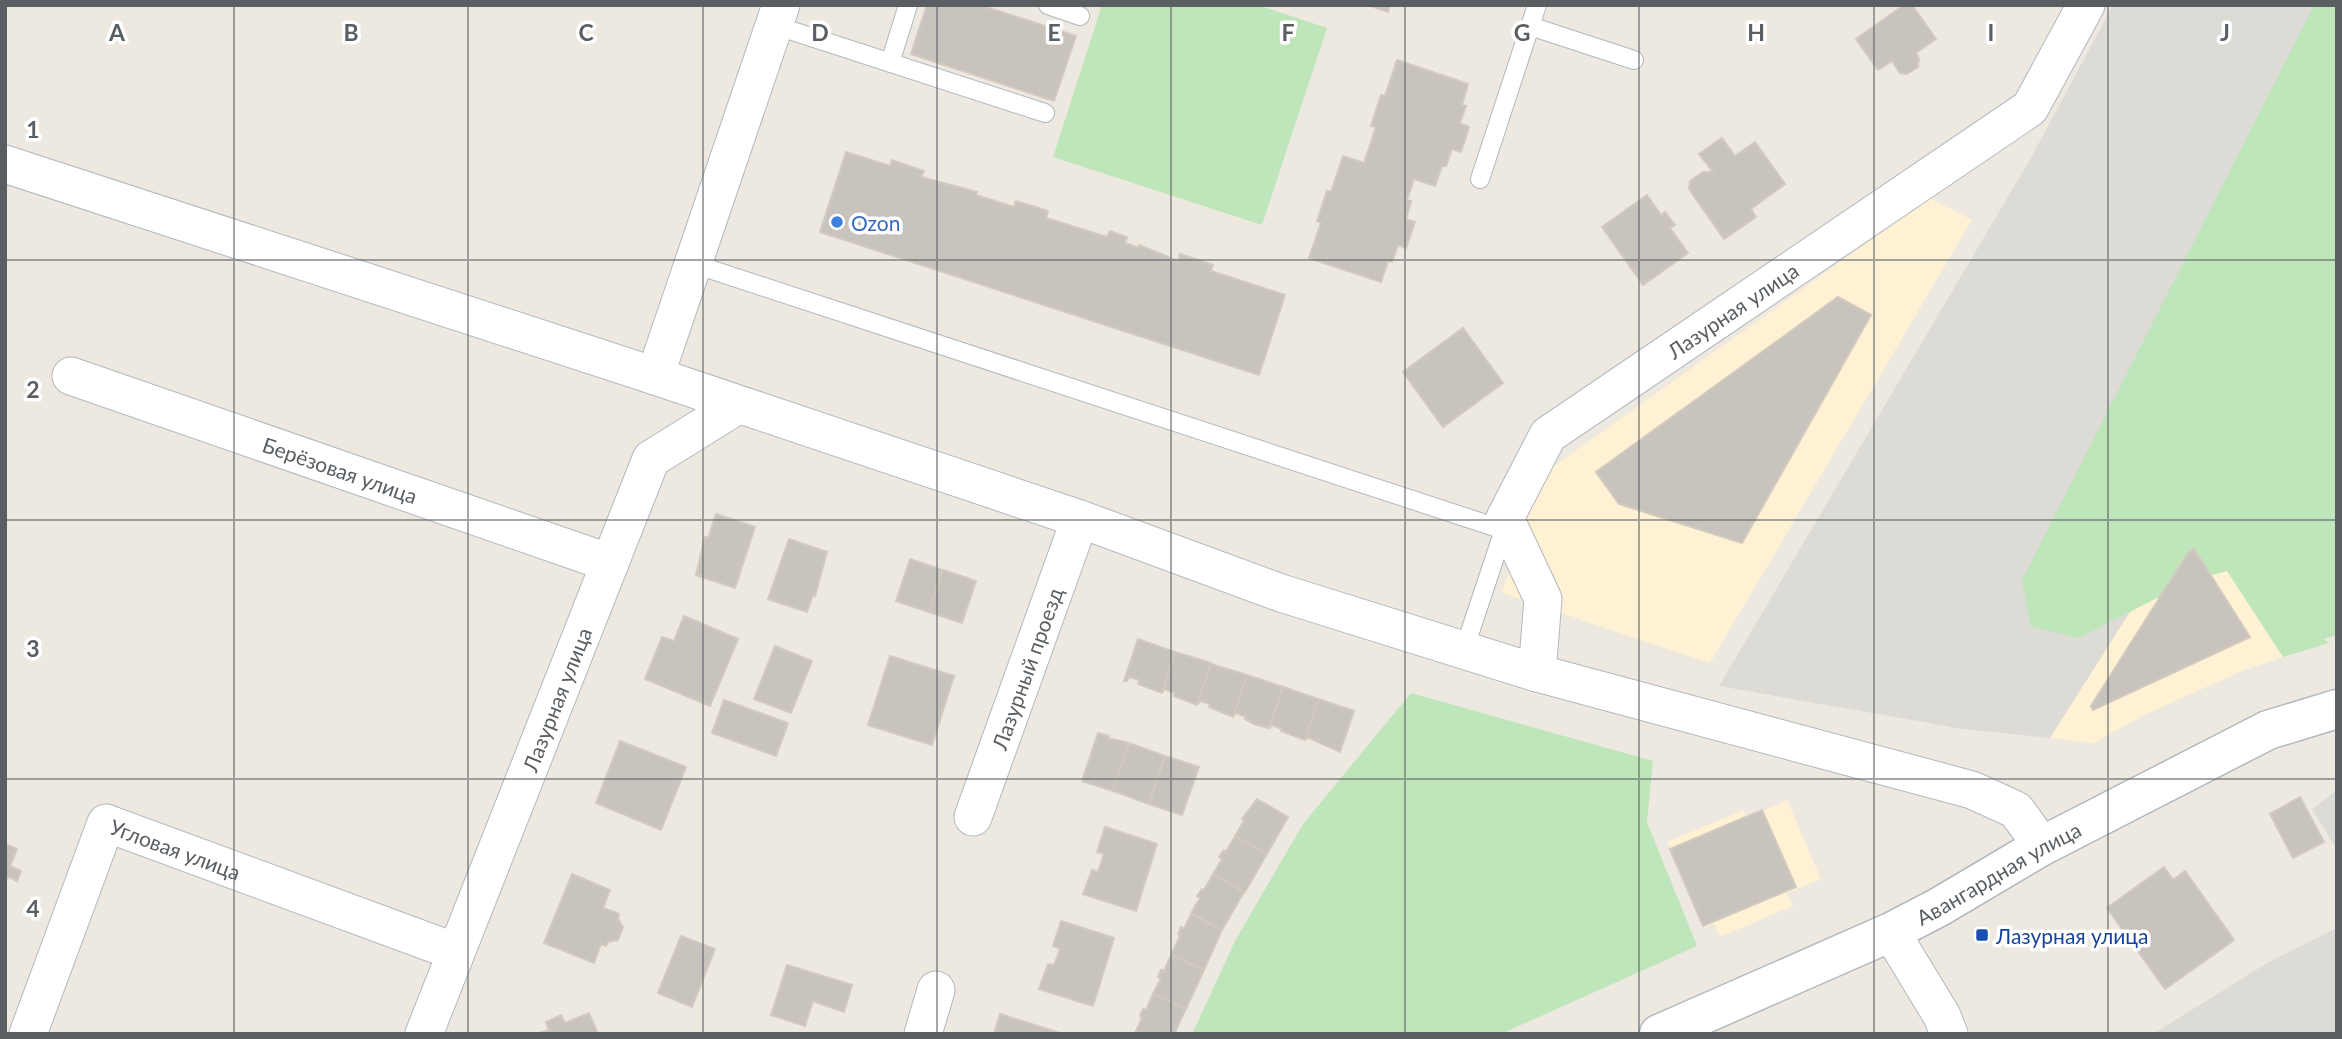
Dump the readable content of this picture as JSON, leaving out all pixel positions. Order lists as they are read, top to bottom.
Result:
{
  "streets": {
    "main road": ["Авангардная улица"],
    "street": [
      "Лазурная улица",
      "Берёзовая улица",
      "Лазурный проезд",
      "Угловая улица"
    ]
  },
  "crossings": [
    ["Лазурная улица", "Берёзовая улица"],
    ["Лазурная улица", "Угловая улица"]
  ],
  "places": {
    "other": ["Ozon"],
    "transit": ["Лазурная улица"]
  },
  "grid": {
    "columns": [
      "A",
      "B",
      "C",
      "D",
      "E",
      "F",
      "G",
      "H",
      "I",
      "J"
    ],
    "rows": [
      "1",
      "2",
      "3",
      "4"
    ]
  }
}
